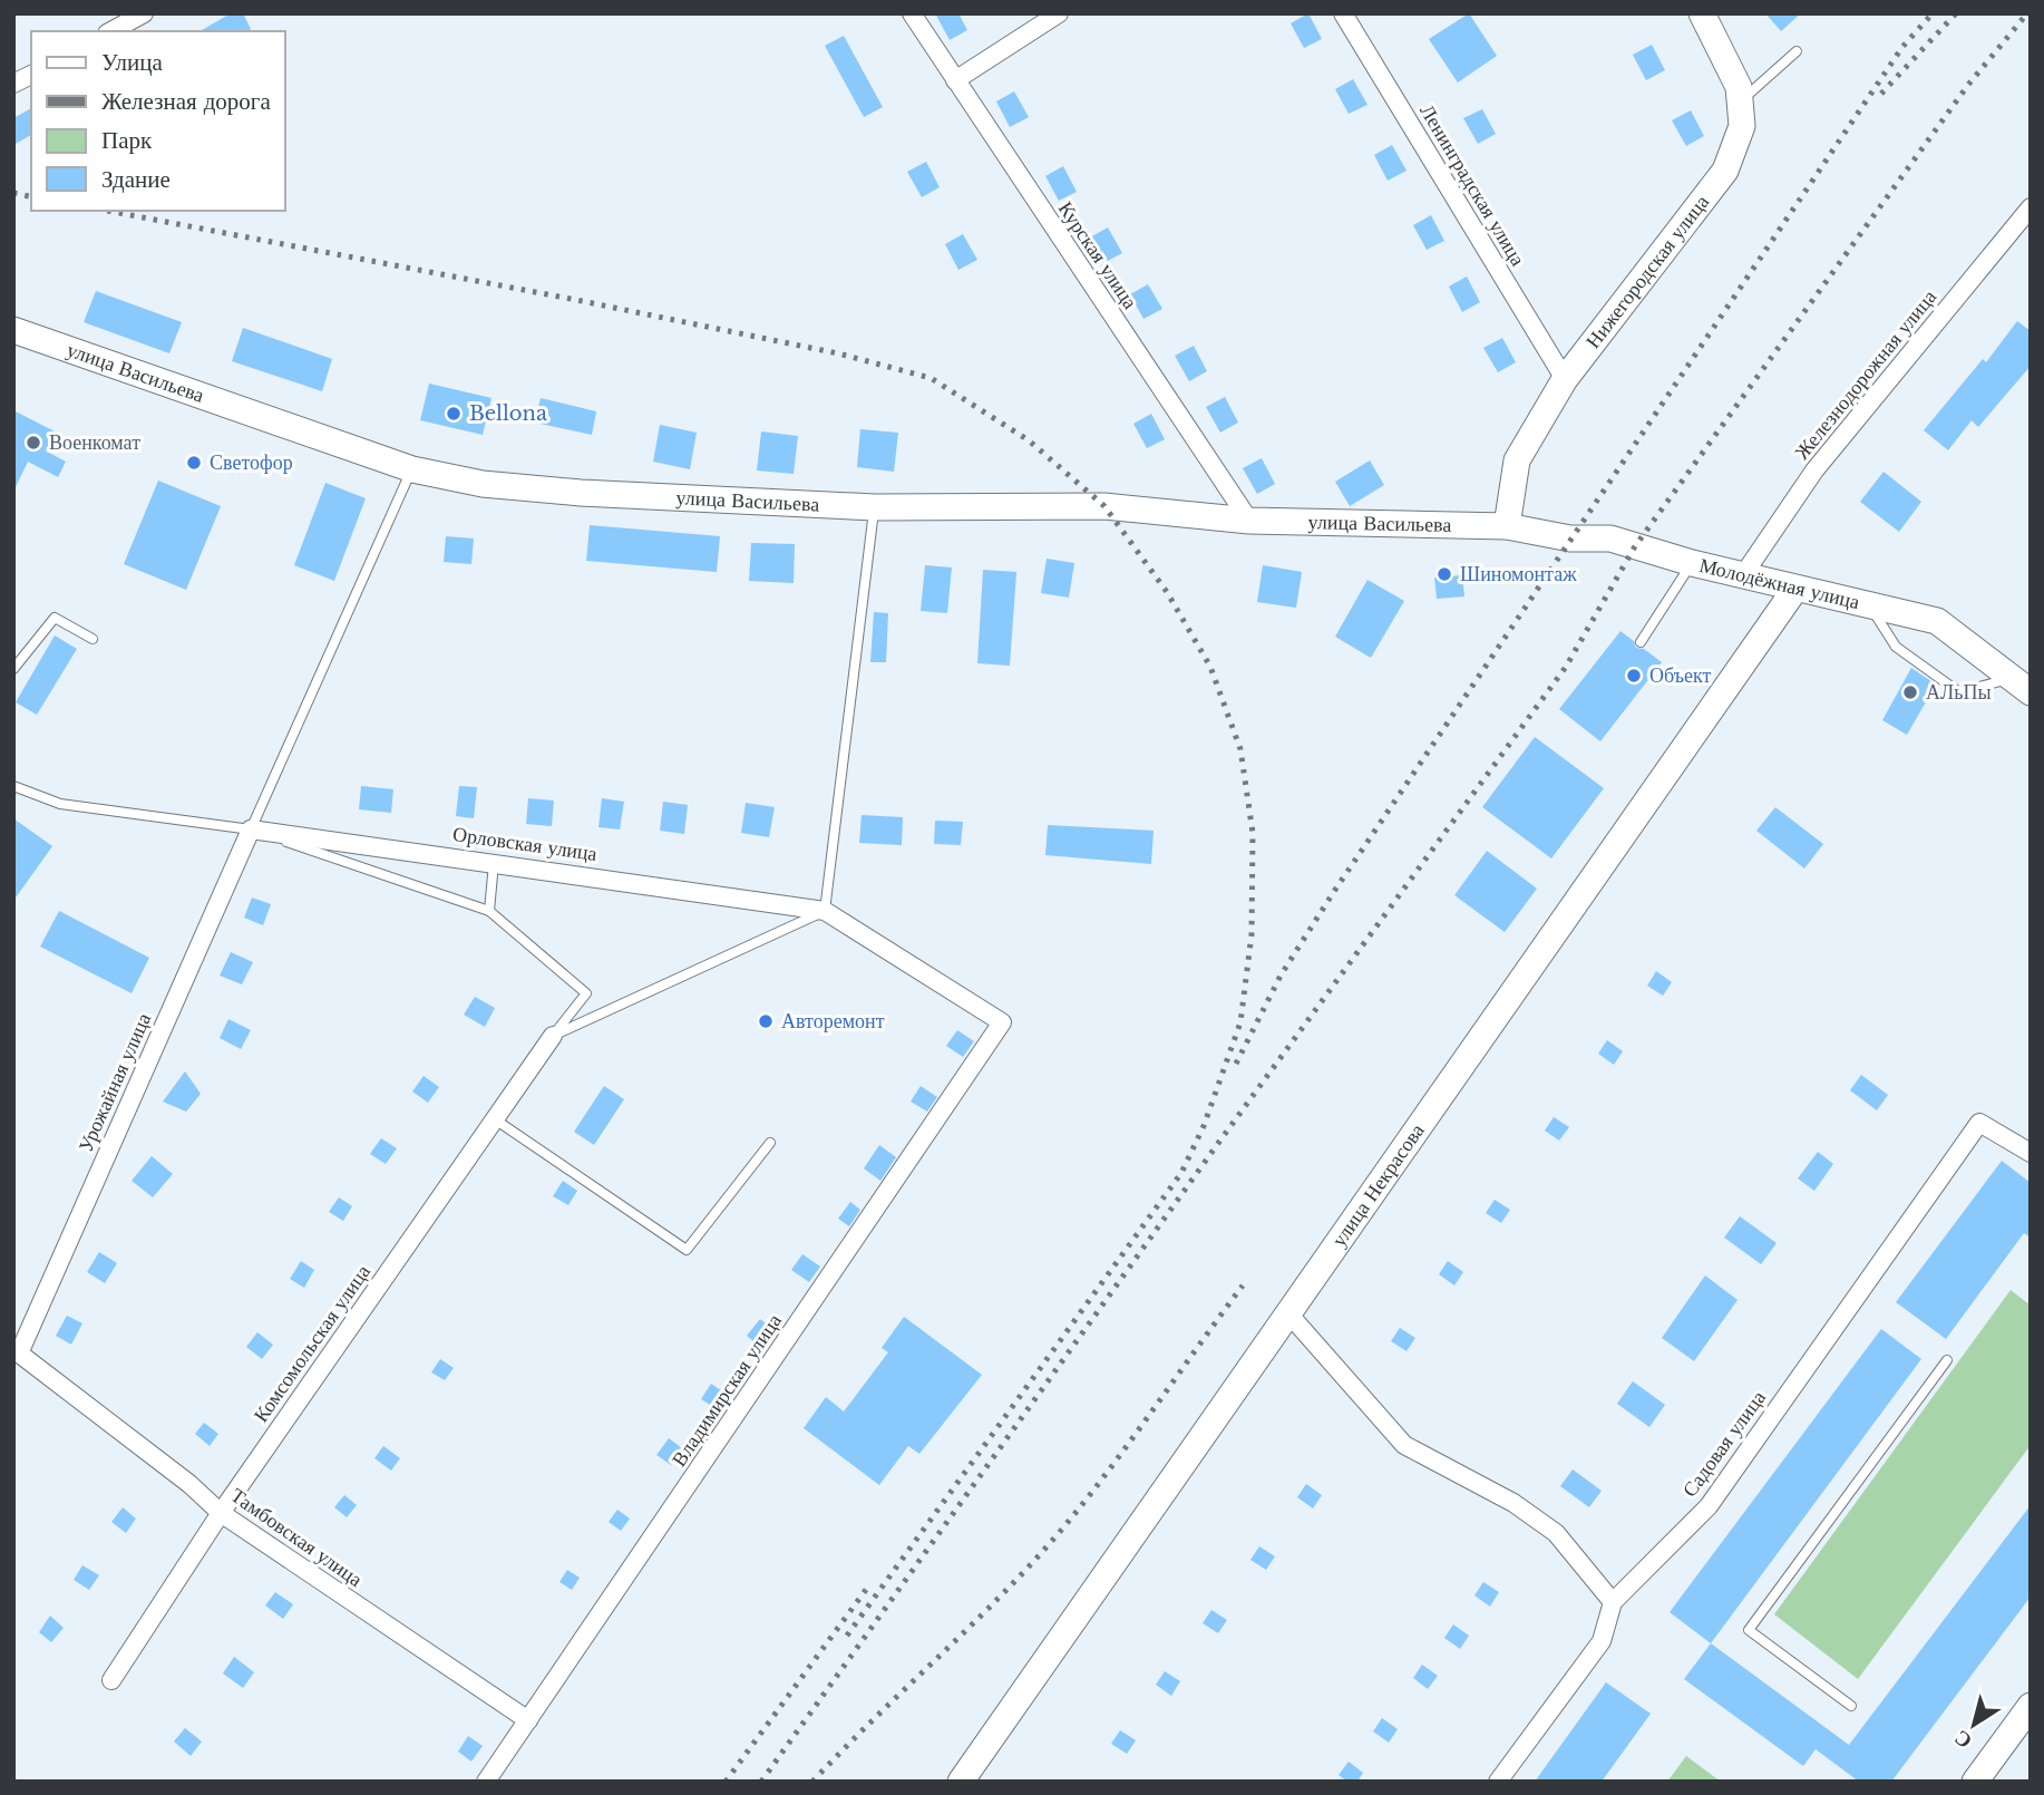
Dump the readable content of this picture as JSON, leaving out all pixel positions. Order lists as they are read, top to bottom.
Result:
{
  "streets": {
    "street": [
      "Ленинградская улица",
      "Курская улица",
      "Нижегородская улица",
      "улица Васильева",
      "Железнодорожная улица",
      "Молодёжная улица",
      "Орловская улица",
      "Урожайная улица",
      "улица Некрасова",
      "Комсомольская улица",
      "Владимирская улица",
      "Садовая улица",
      "Тамбовская улица"
    ]
  },
  "crossings": [
    ["Ленинградская улица", "Нижегородская улица"],
    ["Курская улица", "улица Васильева"],
    ["Нижегородская улица", "улица Васильева"],
    ["Нижегородская улица", "Молодёжная улица"],
    ["улица Васильева", "Молодёжная улица"],
    ["Железнодорожная улица", "Молодёжная улица"],
    ["Молодёжная улица", "улица Некрасова"],
    ["Орловская улица", "Урожайная улица"],
    ["Орловская улица", "Владимирская улица"],
    ["Урожайная улица", "Тамбовская улица"],
    ["Комсомольская улица", "Тамбовская улица"],
    ["Владимирская улица", "Тамбовская улица"]
  ],
  "places": [
    "Bellona",
    "Военкомат",
    "Светофор",
    "Шиномонтаж",
    "Объект",
    "АЛьПы",
    "Авторемонт"
  ],
  "legend": [
    "Улица",
    "Железная дорога",
    "Парк",
    "Здание"
  ],
  "north": "bottom left"
}
